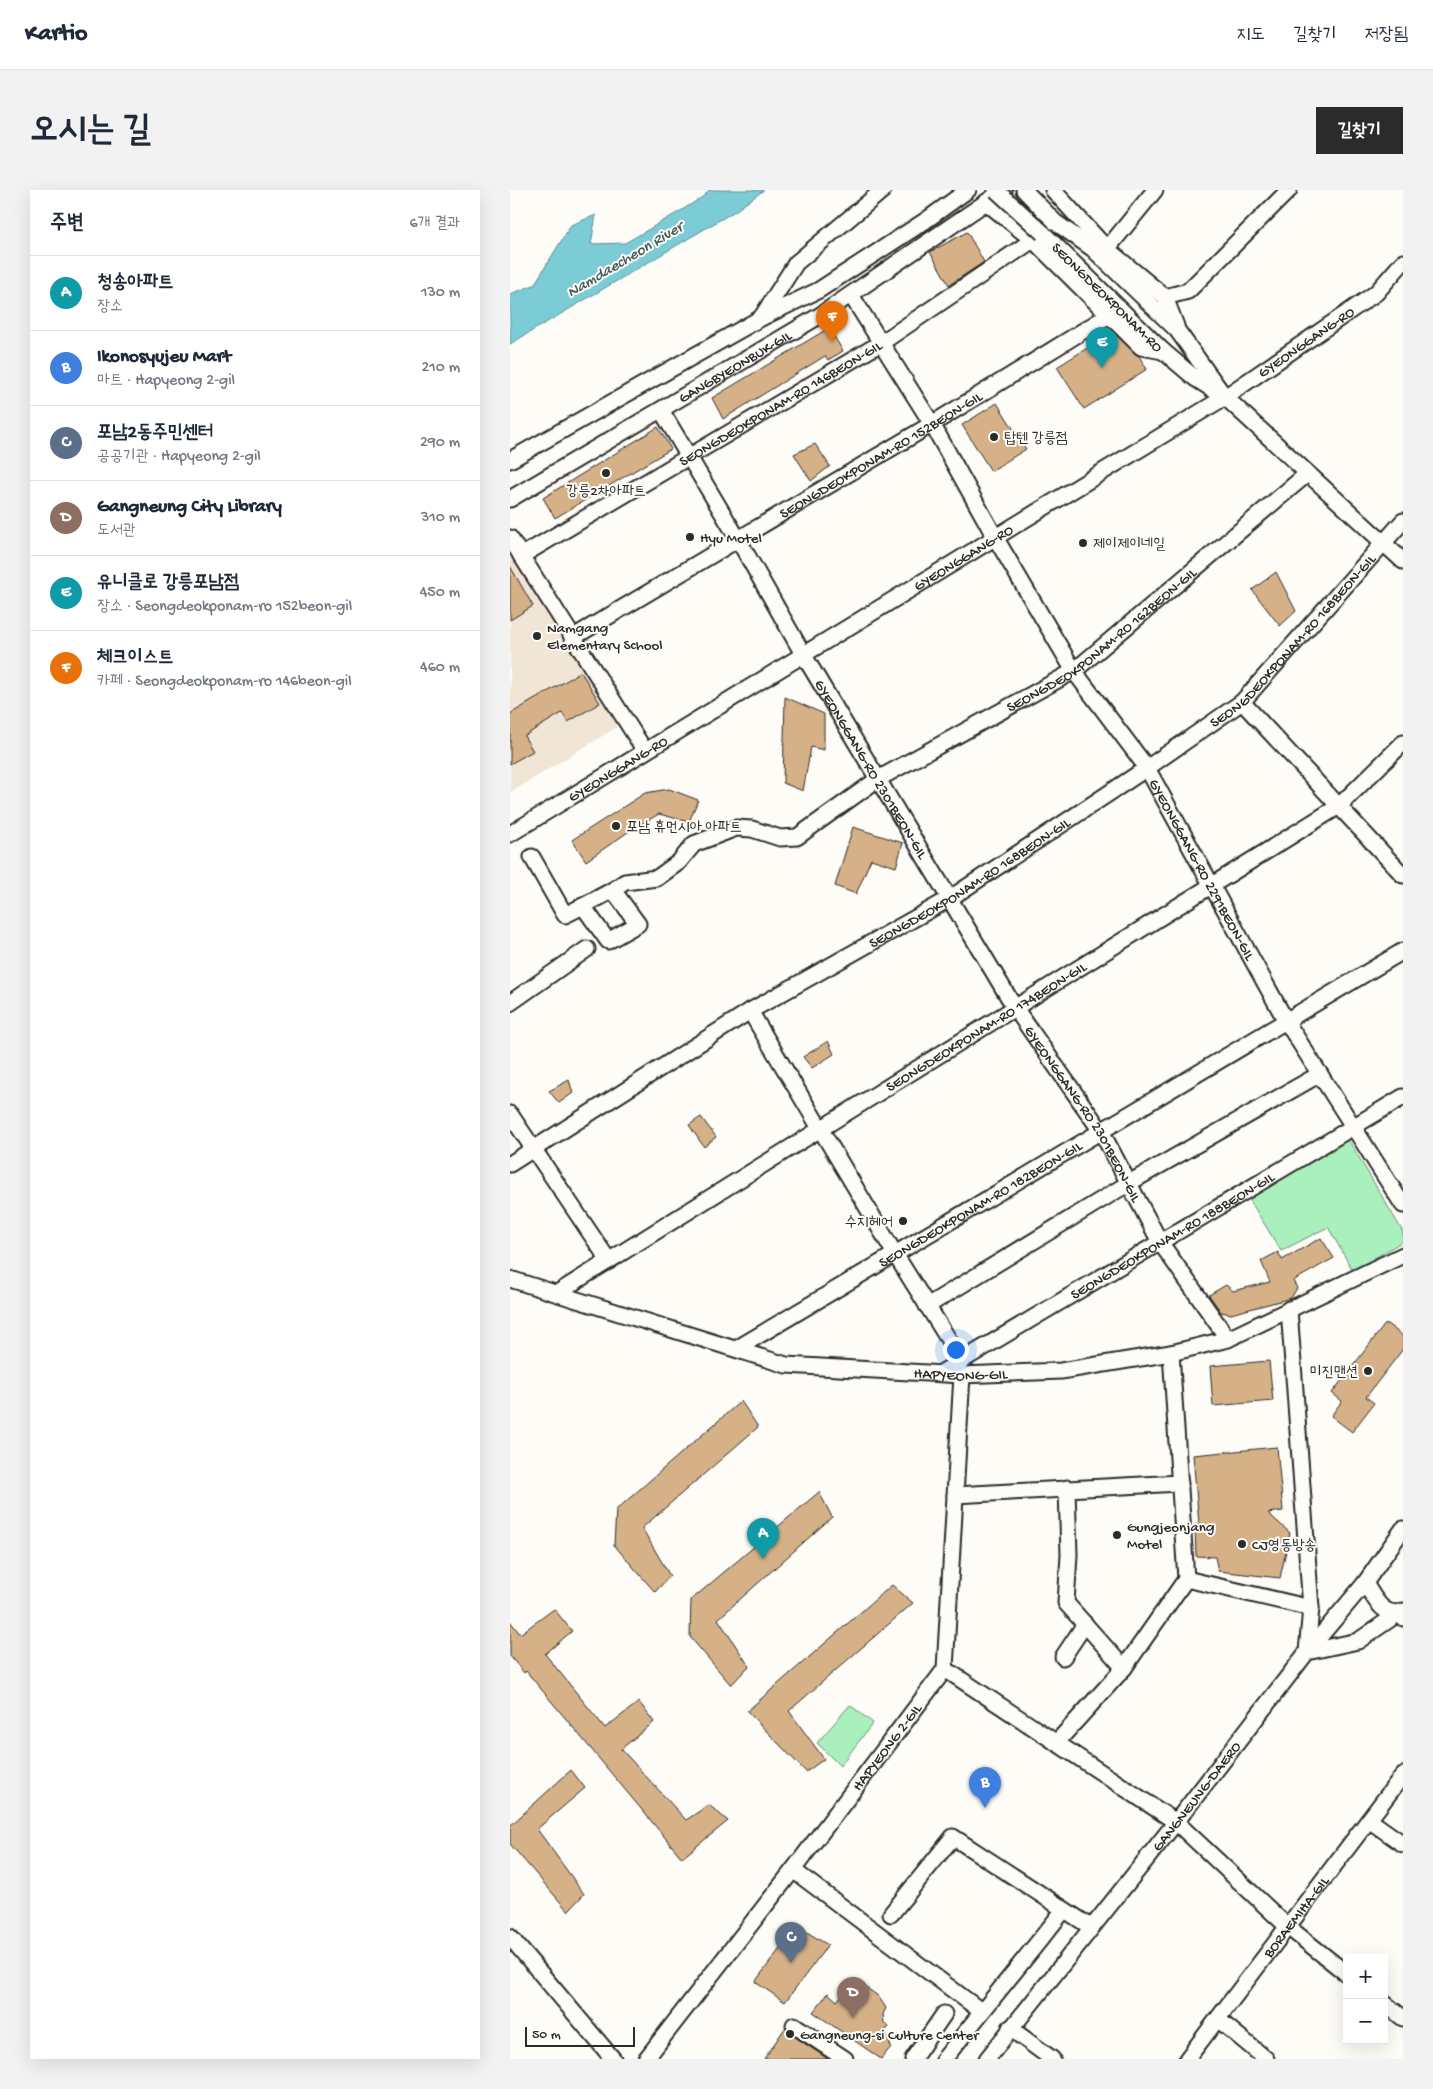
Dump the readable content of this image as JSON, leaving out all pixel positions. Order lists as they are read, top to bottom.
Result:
{
  "streets": {
    "street": [
      "SEONGDEOKPONAM-RO",
      "GYEONGGANG-RO",
      "GANGBYEONBUK-GIL",
      "SEONGDEOKPONAM-RO 146BEON-GIL",
      "SEONGDEOKPONAM-RO 152BEON-GIL",
      "SEONGDEOKPONAM-RO 162BEON-GIL",
      "SEONGDEOKPONAM-RO 168BEON-GIL",
      "GYEONGGANG-RO 2301BEON-GIL",
      "GYEONGGANG-RO 2291BEON-GIL",
      "SEONGDEOKPONAM-RO 174BEON-GIL",
      "SEONGDEOKPONAM-RO 182BEON-GIL",
      "SEONGDEOKPONAM-RO 188BEON-GIL",
      "HAPYEONG-GIL",
      "HAPYEONG 2-GIL",
      "GANGNEUNG-DAERO",
      "BORAEMIHA-GIL"
    ]
  },
  "crossings": [
    ["SEONGDEOKPONAM-RO", "GYEONGGANG-RO"],
    ["SEONGDEOKPONAM-RO", "SEONGDEOKPONAM-RO 146BEON-GIL"],
    ["SEONGDEOKPONAM-RO", "SEONGDEOKPONAM-RO 162BEON-GIL"],
    ["SEONGDEOKPONAM-RO", "SEONGDEOKPONAM-RO 168BEON-GIL"],
    ["GYEONGGANG-RO", "GYEONGGANG-RO 2301BEON-GIL"],
    ["GYEONGGANG-RO", "GYEONGGANG-RO 2291BEON-GIL"],
    ["GANGBYEONBUK-GIL", "GYEONGGANG-RO 2301BEON-GIL"],
    ["GANGBYEONBUK-GIL", "GYEONGGANG-RO 2291BEON-GIL"],
    ["SEONGDEOKPONAM-RO 146BEON-GIL", "GYEONGGANG-RO 2301BEON-GIL"],
    ["SEONGDEOKPONAM-RO 146BEON-GIL", "GYEONGGANG-RO 2291BEON-GIL"],
    ["SEONGDEOKPONAM-RO 152BEON-GIL", "GYEONGGANG-RO 2301BEON-GIL"],
    ["SEONGDEOKPONAM-RO 152BEON-GIL", "GYEONGGANG-RO 2291BEON-GIL"],
    ["SEONGDEOKPONAM-RO 162BEON-GIL", "GYEONGGANG-RO 2301BEON-GIL"],
    ["SEONGDEOKPONAM-RO 162BEON-GIL", "GYEONGGANG-RO 2291BEON-GIL"],
    ["SEONGDEOKPONAM-RO 168BEON-GIL", "GYEONGGANG-RO 2301BEON-GIL"],
    ["SEONGDEOKPONAM-RO 168BEON-GIL", "GYEONGGANG-RO 2291BEON-GIL"],
    ["GYEONGGANG-RO 2301BEON-GIL", "SEONGDEOKPONAM-RO 174BEON-GIL"],
    ["GYEONGGANG-RO 2301BEON-GIL", "SEONGDEOKPONAM-RO 182BEON-GIL"],
    ["GYEONGGANG-RO 2301BEON-GIL", "SEONGDEOKPONAM-RO 188BEON-GIL"],
    ["GYEONGGANG-RO 2301BEON-GIL", "HAPYEONG-GIL"],
    ["GYEONGGANG-RO 2291BEON-GIL", "SEONGDEOKPONAM-RO 174BEON-GIL"],
    ["GYEONGGANG-RO 2291BEON-GIL", "SEONGDEOKPONAM-RO 182BEON-GIL"],
    ["GYEONGGANG-RO 2291BEON-GIL", "SEONGDEOKPONAM-RO 188BEON-GIL"],
    ["SEONGDEOKPONAM-RO 174BEON-GIL", "HAPYEONG-GIL"],
    ["SEONGDEOKPONAM-RO 182BEON-GIL", "HAPYEONG-GIL"],
    ["SEONGDEOKPONAM-RO 188BEON-GIL", "HAPYEONG-GIL"]
  ],
  "water": ["Namdaecheon River"],
  "places": [
    "탑텐 강릉점",
    "강릉2차아파트",
    "Hyu Motel",
    "제이제이네일",
    "Namgang Elementary School",
    "포남 휴먼시아 아파트",
    "수지헤어",
    "미진맨션",
    "Gungjeonjang Motel",
    "CJ영동방송",
    "Gangneung-si Culture Center"
  ],
  "scale_bar": "50 m",
  "page": {
    "header": "Kartio",
    "nav": ["지도", "길찾기", "저장됨"],
    "title": "오시는 길",
    "buttons": "길찾기",
    "heading": ["주변", "6개 결과"],
    "list": [
      {
        "mark": "A",
        "name": "청송아파트",
        "note": "장소",
        "value": "130 m"
      },
      {
        "mark": "B",
        "name": "Ikonosyujeu Mart",
        "note": "마트 · Hapyeong 2-gil",
        "value": "210 m"
      },
      {
        "mark": "C",
        "name": "포남2동주민센터",
        "note": "공공기관 · Hapyeong 2-gil",
        "value": "290 m"
      },
      {
        "mark": "D",
        "name": "Gangneung City Library",
        "note": "도서관",
        "value": "310 m"
      },
      {
        "mark": "E",
        "name": "유니클로 강릉포남점",
        "note": "장소 · Seongdeokponam-ro 152beon-gil",
        "value": "450 m"
      },
      {
        "mark": "F",
        "name": "체크이스트",
        "note": "카페 · Seongdeokponam-ro 146beon-gil",
        "value": "460 m"
      }
    ],
    "pins": [
      "F",
      "E",
      "A",
      "B",
      "C",
      "D"
    ],
    "map_buttons": ["+", "−"],
    "scale": "50 m"
  }
}
